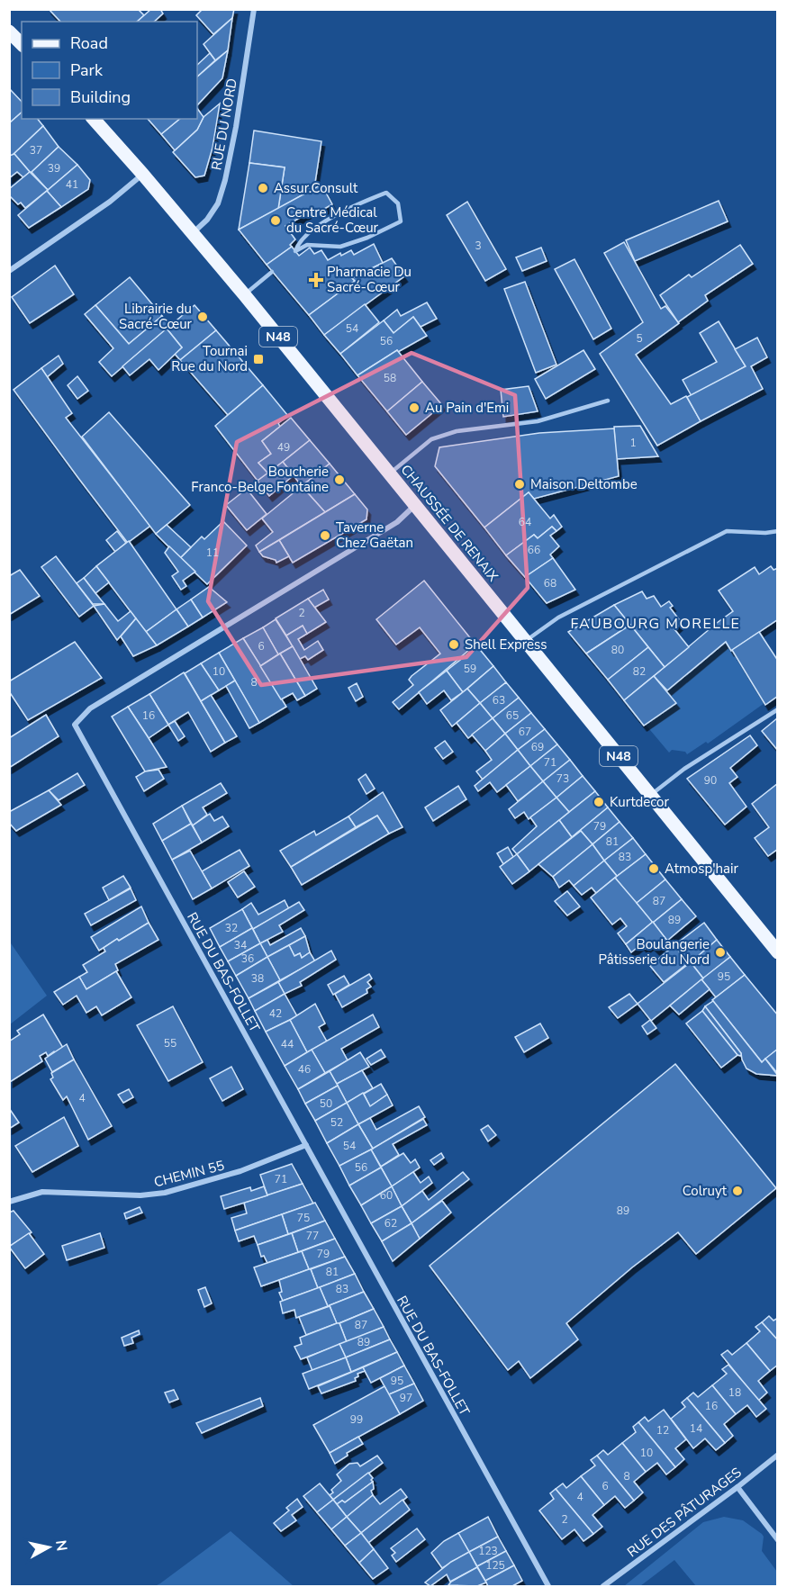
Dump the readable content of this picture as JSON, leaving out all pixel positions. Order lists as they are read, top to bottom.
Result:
{
  "streets": {
    "main road": ["N48", "CHAUSSÉE DE RENAIX"],
    "street": [
      "RUE DU NORD",
      "RUE DU BAS-FOLLET",
      "CHEMIN 55",
      "RUE DES PÂTURAGES"
    ]
  },
  "crossings": [
    ["RUE DU NORD", "CHAUSSÉE DE RENAIX"],
    ["CHAUSSÉE DE RENAIX", "RUE DU BAS-FOLLET"],
    ["RUE DU BAS-FOLLET", "CHEMIN 55"]
  ],
  "districts": ["FAUBOURG MORELLE"],
  "places": {
    "other": [
      "Assur.Consult",
      "Centre Médical du Sacré-Cœur",
      "Librairie du Sacré-Cœur",
      "Au Pain d'Emi",
      "Boucherie Franco-Belge Fontaine",
      "Maison Deltombe",
      "Taverne Chez Gaëtan",
      "Shell Express",
      "Kurtdecor",
      "Atmosp'hair",
      "Boulangerie Pâtisserie du Nord",
      "Colruyt"
    ],
    "health": ["Pharmacie Du Sacré-Cœur"],
    "transit": ["Tournai Rue du Nord"]
  },
  "house_numbers": [
    "37",
    "39",
    "41",
    "3",
    "54",
    "5",
    "56",
    "58",
    "1",
    "49",
    "64",
    "66",
    "11",
    "68",
    "2",
    "6",
    "80",
    "59",
    "10",
    "82",
    "8",
    "63",
    "16",
    "65",
    "67",
    "69",
    "71",
    "73",
    "90",
    "79",
    "81",
    "83",
    "87",
    "89",
    "32",
    "34",
    "36",
    "95",
    "38",
    "42",
    "55",
    "44",
    "46",
    "4",
    "50",
    "52",
    "54",
    "56",
    "71",
    "60",
    "89",
    "75",
    "62",
    "77",
    "79",
    "81",
    "83",
    "87",
    "89",
    "95",
    "18",
    "97",
    "16",
    "99",
    "14",
    "12",
    "10",
    "8",
    "6",
    "4",
    "2",
    "123",
    "125"
  ],
  "legend": ["Road", "Park", "Building"],
  "north": "right"
}
